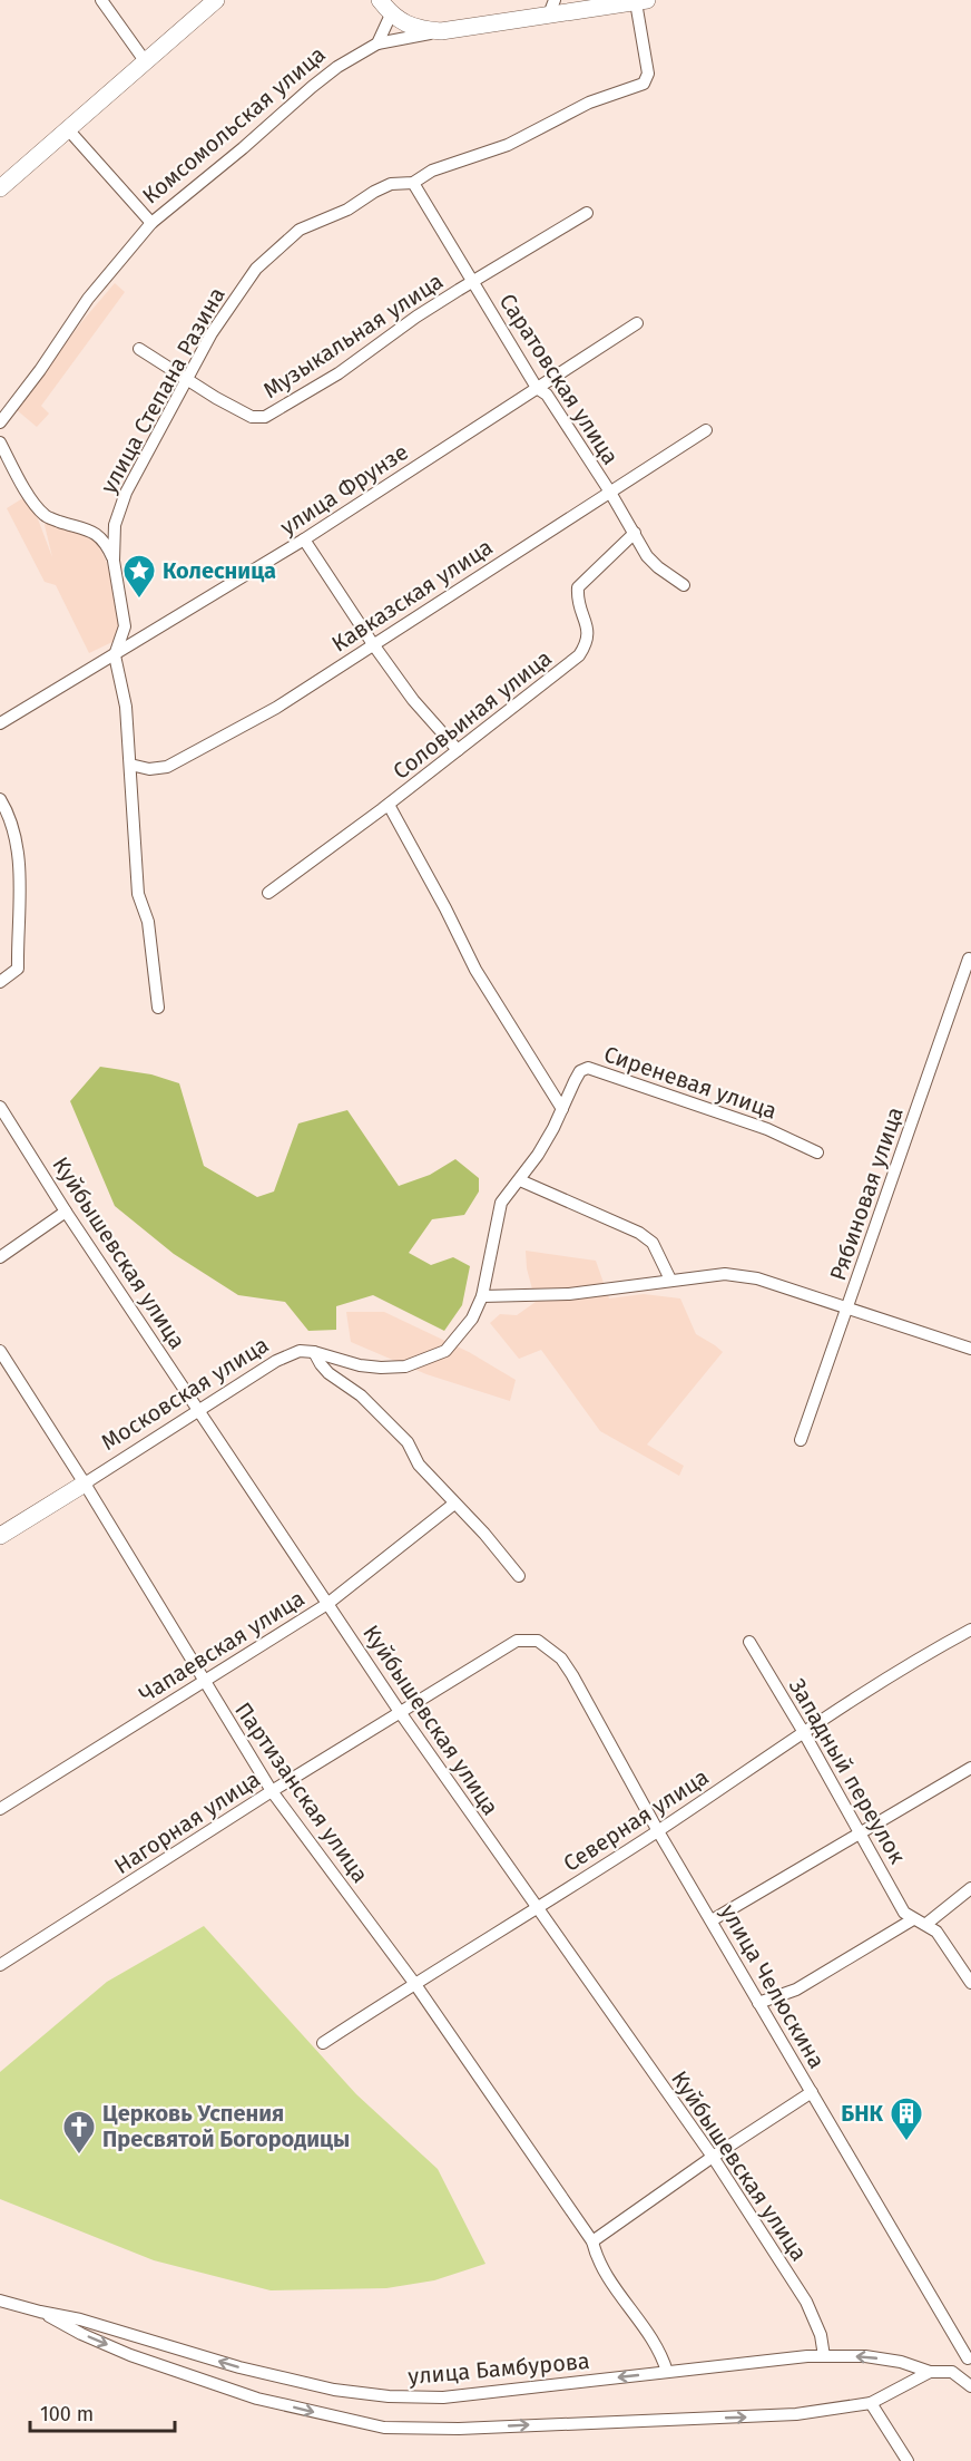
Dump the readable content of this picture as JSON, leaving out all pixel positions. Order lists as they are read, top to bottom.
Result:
{
  "streets": {
    "main road": ["Московская улица"],
    "street": [
      "Комсомольская улица",
      "Музыкальная улица",
      "Саратовская улица",
      "улица Степана Разина",
      "улица Фрунзе",
      "Кавказская улица",
      "Соловьиная улица",
      "Сиреневая улица",
      "Рябиновая улица",
      "Куйбышевская улица",
      "Чапаевская улица",
      "Западный переулок",
      "Партизанская улица",
      "Северная улица",
      "Нагорная улица",
      "улица Челюскина",
      "улица Бамбурова"
    ]
  },
  "crossings": [
    ["Музыкальная улица", "Саратовская улица"],
    ["Музыкальная улица", "улица Степана Разина"],
    ["Саратовская улица", "улица Степана Разина"],
    ["Саратовская улица", "улица Фрунзе"],
    ["Саратовская улица", "Кавказская улица"],
    ["Саратовская улица", "Соловьиная улица"],
    ["улица Степана Разина", "улица Фрунзе"],
    ["улица Степана Разина", "Кавказская улица"],
    ["Сиреневая улица", "Московская улица"],
    ["Куйбышевская улица", "Московская улица"],
    ["Куйбышевская улица", "Чапаевская улица"],
    ["Куйбышевская улица", "Северная улица"],
    ["Куйбышевская улица", "Нагорная улица"],
    ["Куйбышевская улица", "улица Бамбурова"],
    ["Московская улица", "Партизанская улица"],
    ["Чапаевская улица", "Партизанская улица"],
    ["Западный переулок", "Северная улица"],
    ["Партизанская улица", "Северная улица"],
    ["Партизанская улица", "Нагорная улица"],
    ["Партизанская улица", "улица Бамбурова"],
    ["Северная улица", "улица Челюскина"],
    ["Нагорная улица", "улица Челюскина"]
  ],
  "places": {
    "place": ["Колесница"],
    "building": ["БНК"],
    "church": ["Церковь Успения Пресвятой Богородицы"]
  },
  "scale_bar": "100 m"
}
